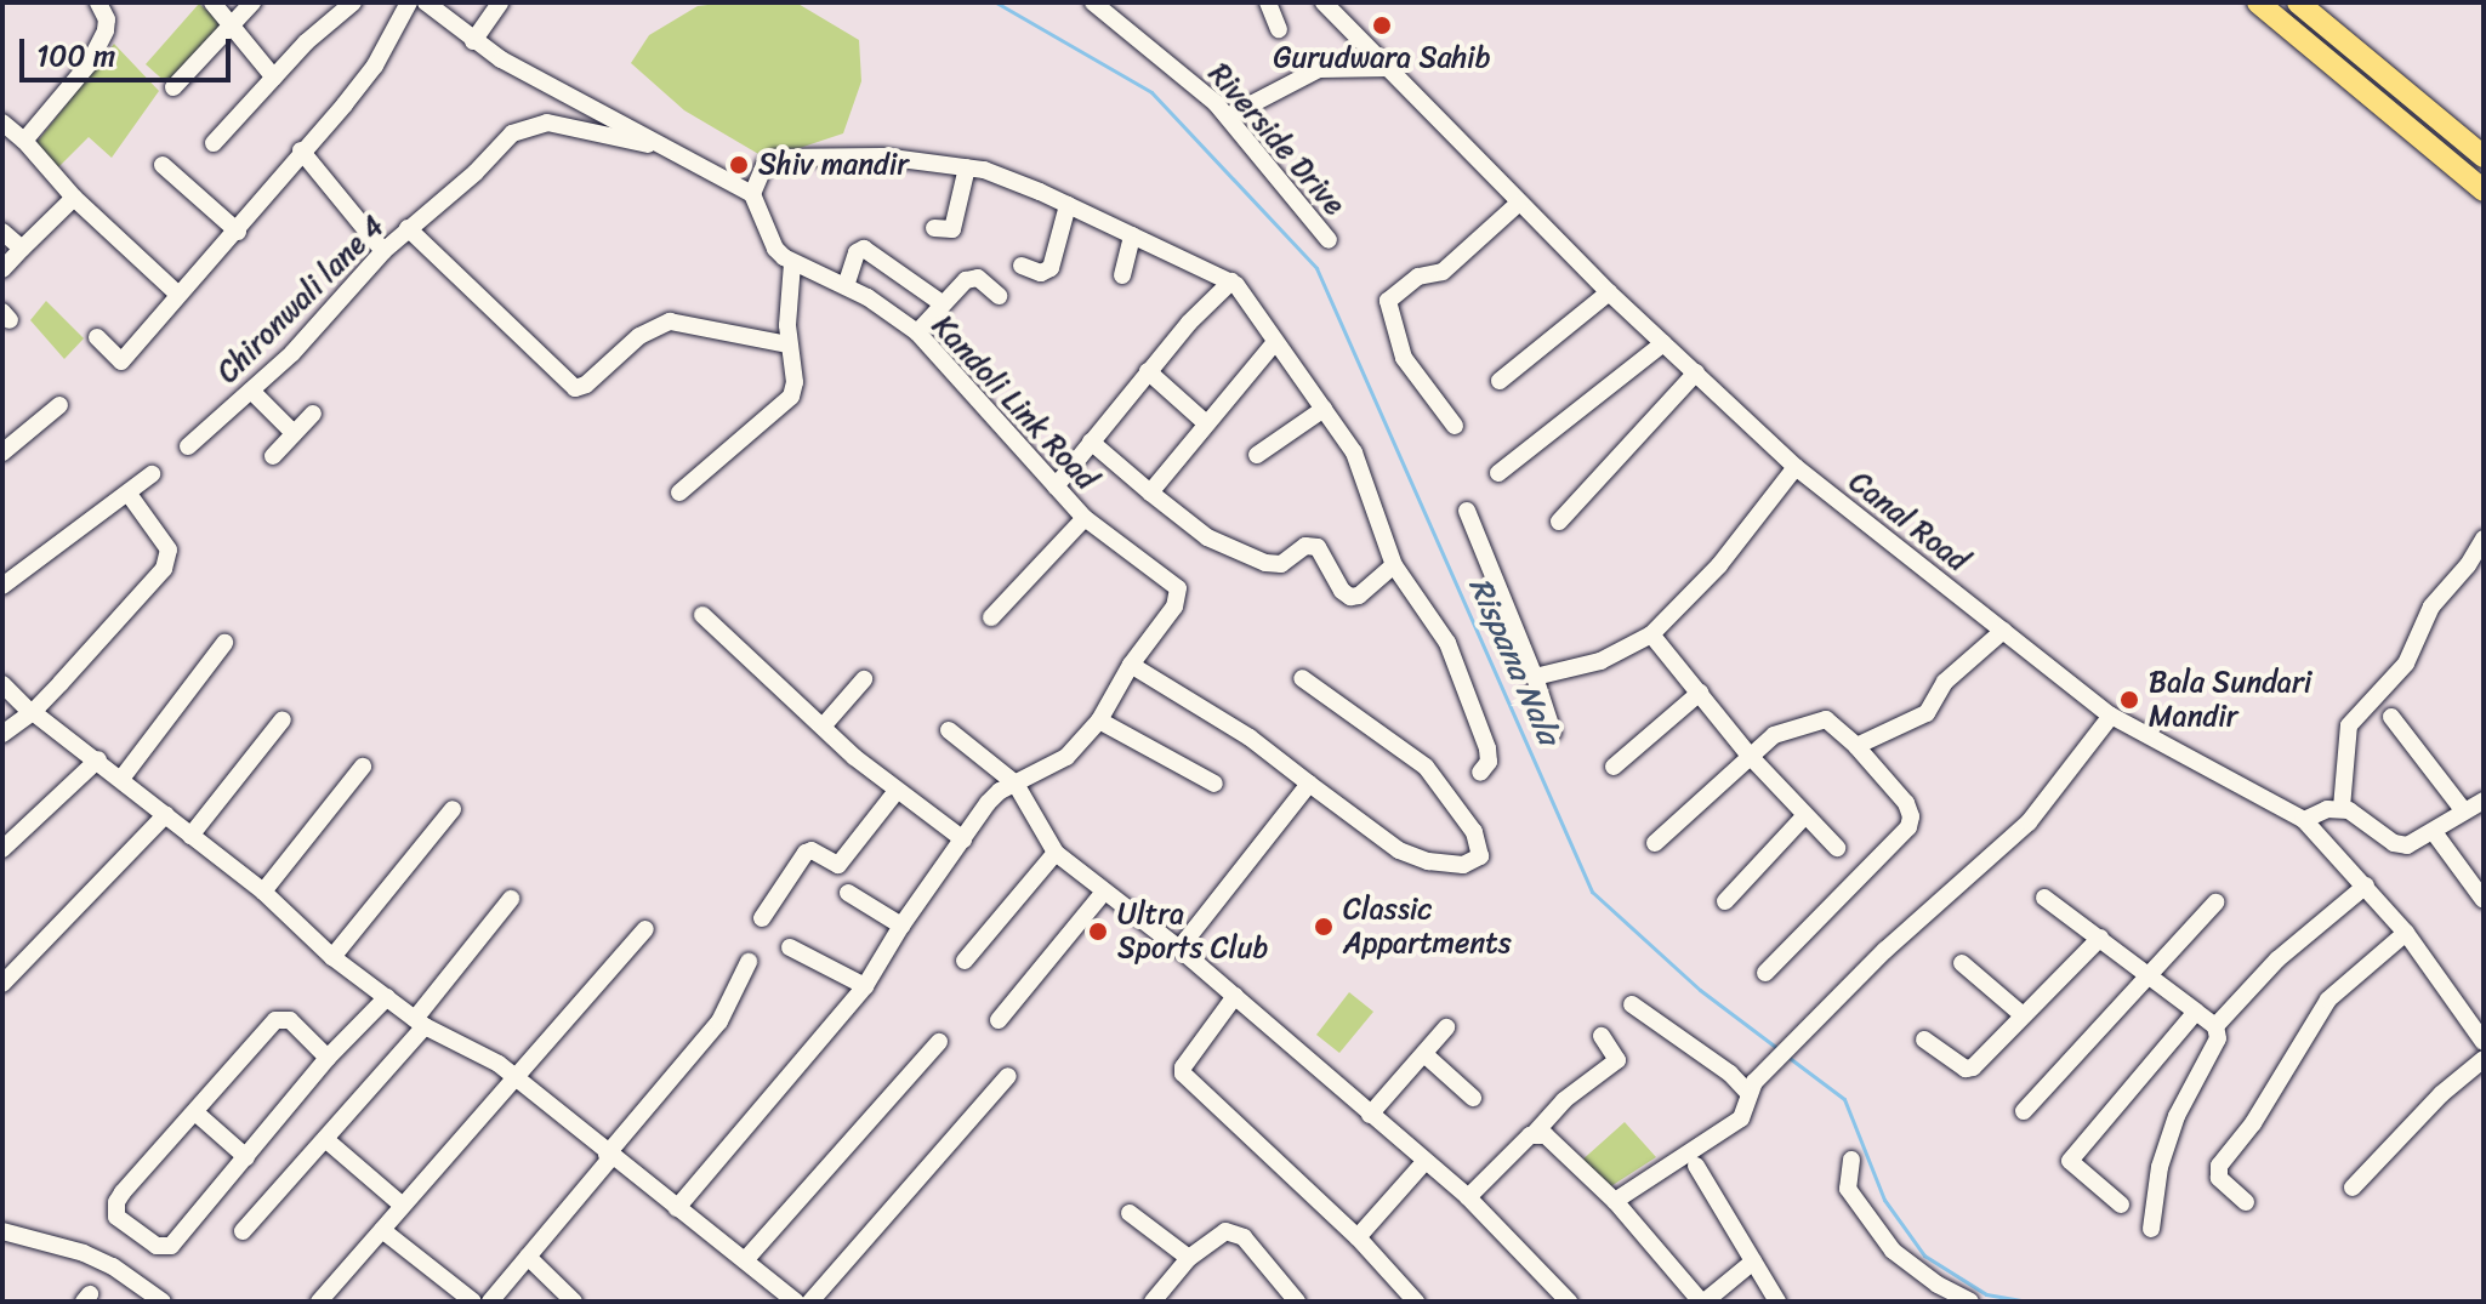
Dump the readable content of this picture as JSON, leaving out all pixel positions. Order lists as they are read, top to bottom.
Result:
{
  "streets": {
    "street": [
      "Riverside Drive",
      "Chironwali lane 4",
      "Kandoli Link Road",
      "Canal Road"
    ]
  },
  "water": ["Rispana Nala"],
  "places": [
    "Gurudwara Sahib",
    "Shiv mandir",
    "Bala Sundari Mandir",
    "Classic Appartments",
    "Ultra Sports Club"
  ],
  "scale_bar": "100 m"
}
